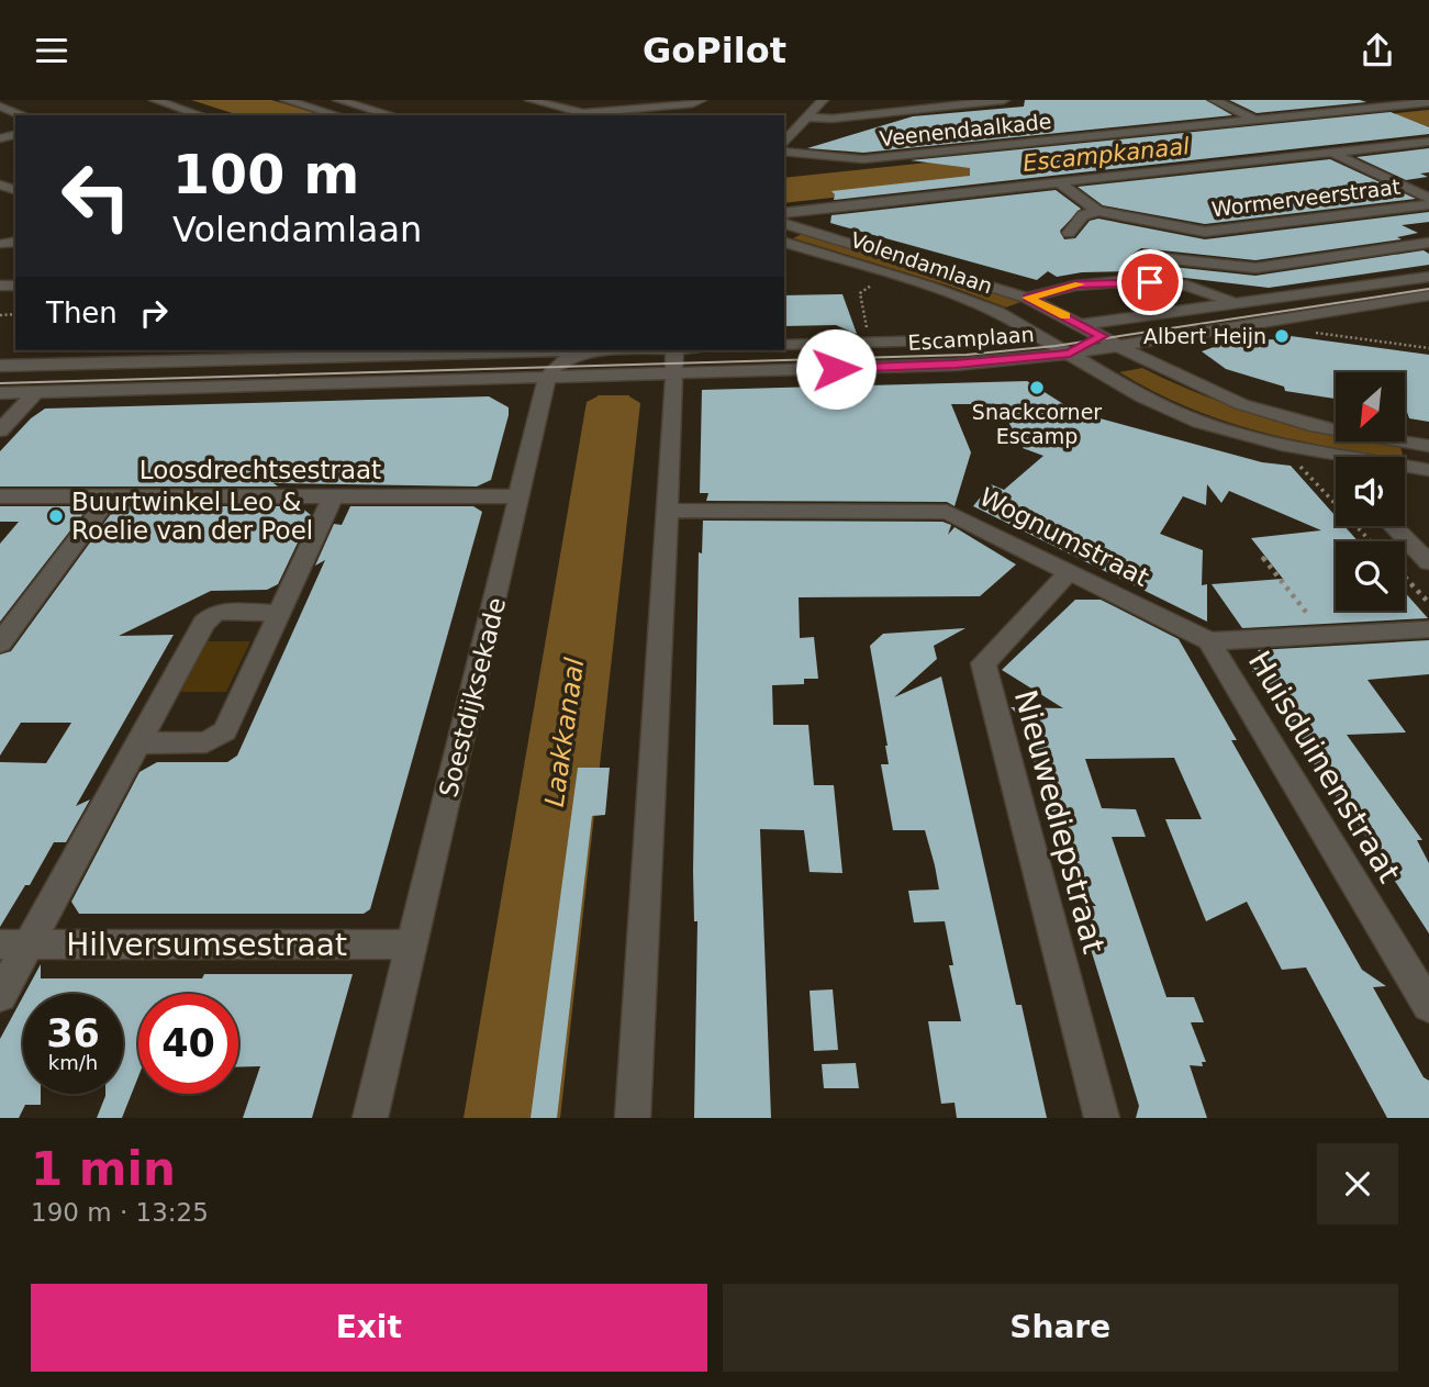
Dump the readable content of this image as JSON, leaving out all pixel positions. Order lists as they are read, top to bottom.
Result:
{
  "streets": {
    "street": [
      "Veenendaalkade",
      "Wormerveerstraat",
      "Volendamlaan",
      "Escamplaan",
      "Loosdrechtsestraat",
      "Wognumstraat",
      "Soestdijksekade",
      "Huisduinenstraat",
      "Nieuwediepstraat",
      "Hilversumsestraat"
    ]
  },
  "crossings": [
    ["Volendamlaan", "Escamplaan"],
    ["Escamplaan", "Soestdijksekade"],
    ["Loosdrechtsestraat", "Soestdijksekade"],
    ["Wognumstraat", "Huisduinenstraat"],
    ["Wognumstraat", "Nieuwediepstraat"],
    ["Soestdijksekade", "Hilversumsestraat"]
  ],
  "water": ["Escampkanaal", "Laakkanaal"],
  "places": ["Albert Heijn", "Snackcorner Escamp", "Buurtwinkel Leo & Roelie van der Poel"],
  "north": "bottom left",
  "page": {
    "header": "GoPilot",
    "turn": ["100 m", "Volendamlaan"],
    "then": "Then",
    "speed": "36 km/h",
    "limit": "40",
    "heading": ["1 min", "190 m · 13:25"],
    "buttons": ["Exit", "Share"]
  }
}
